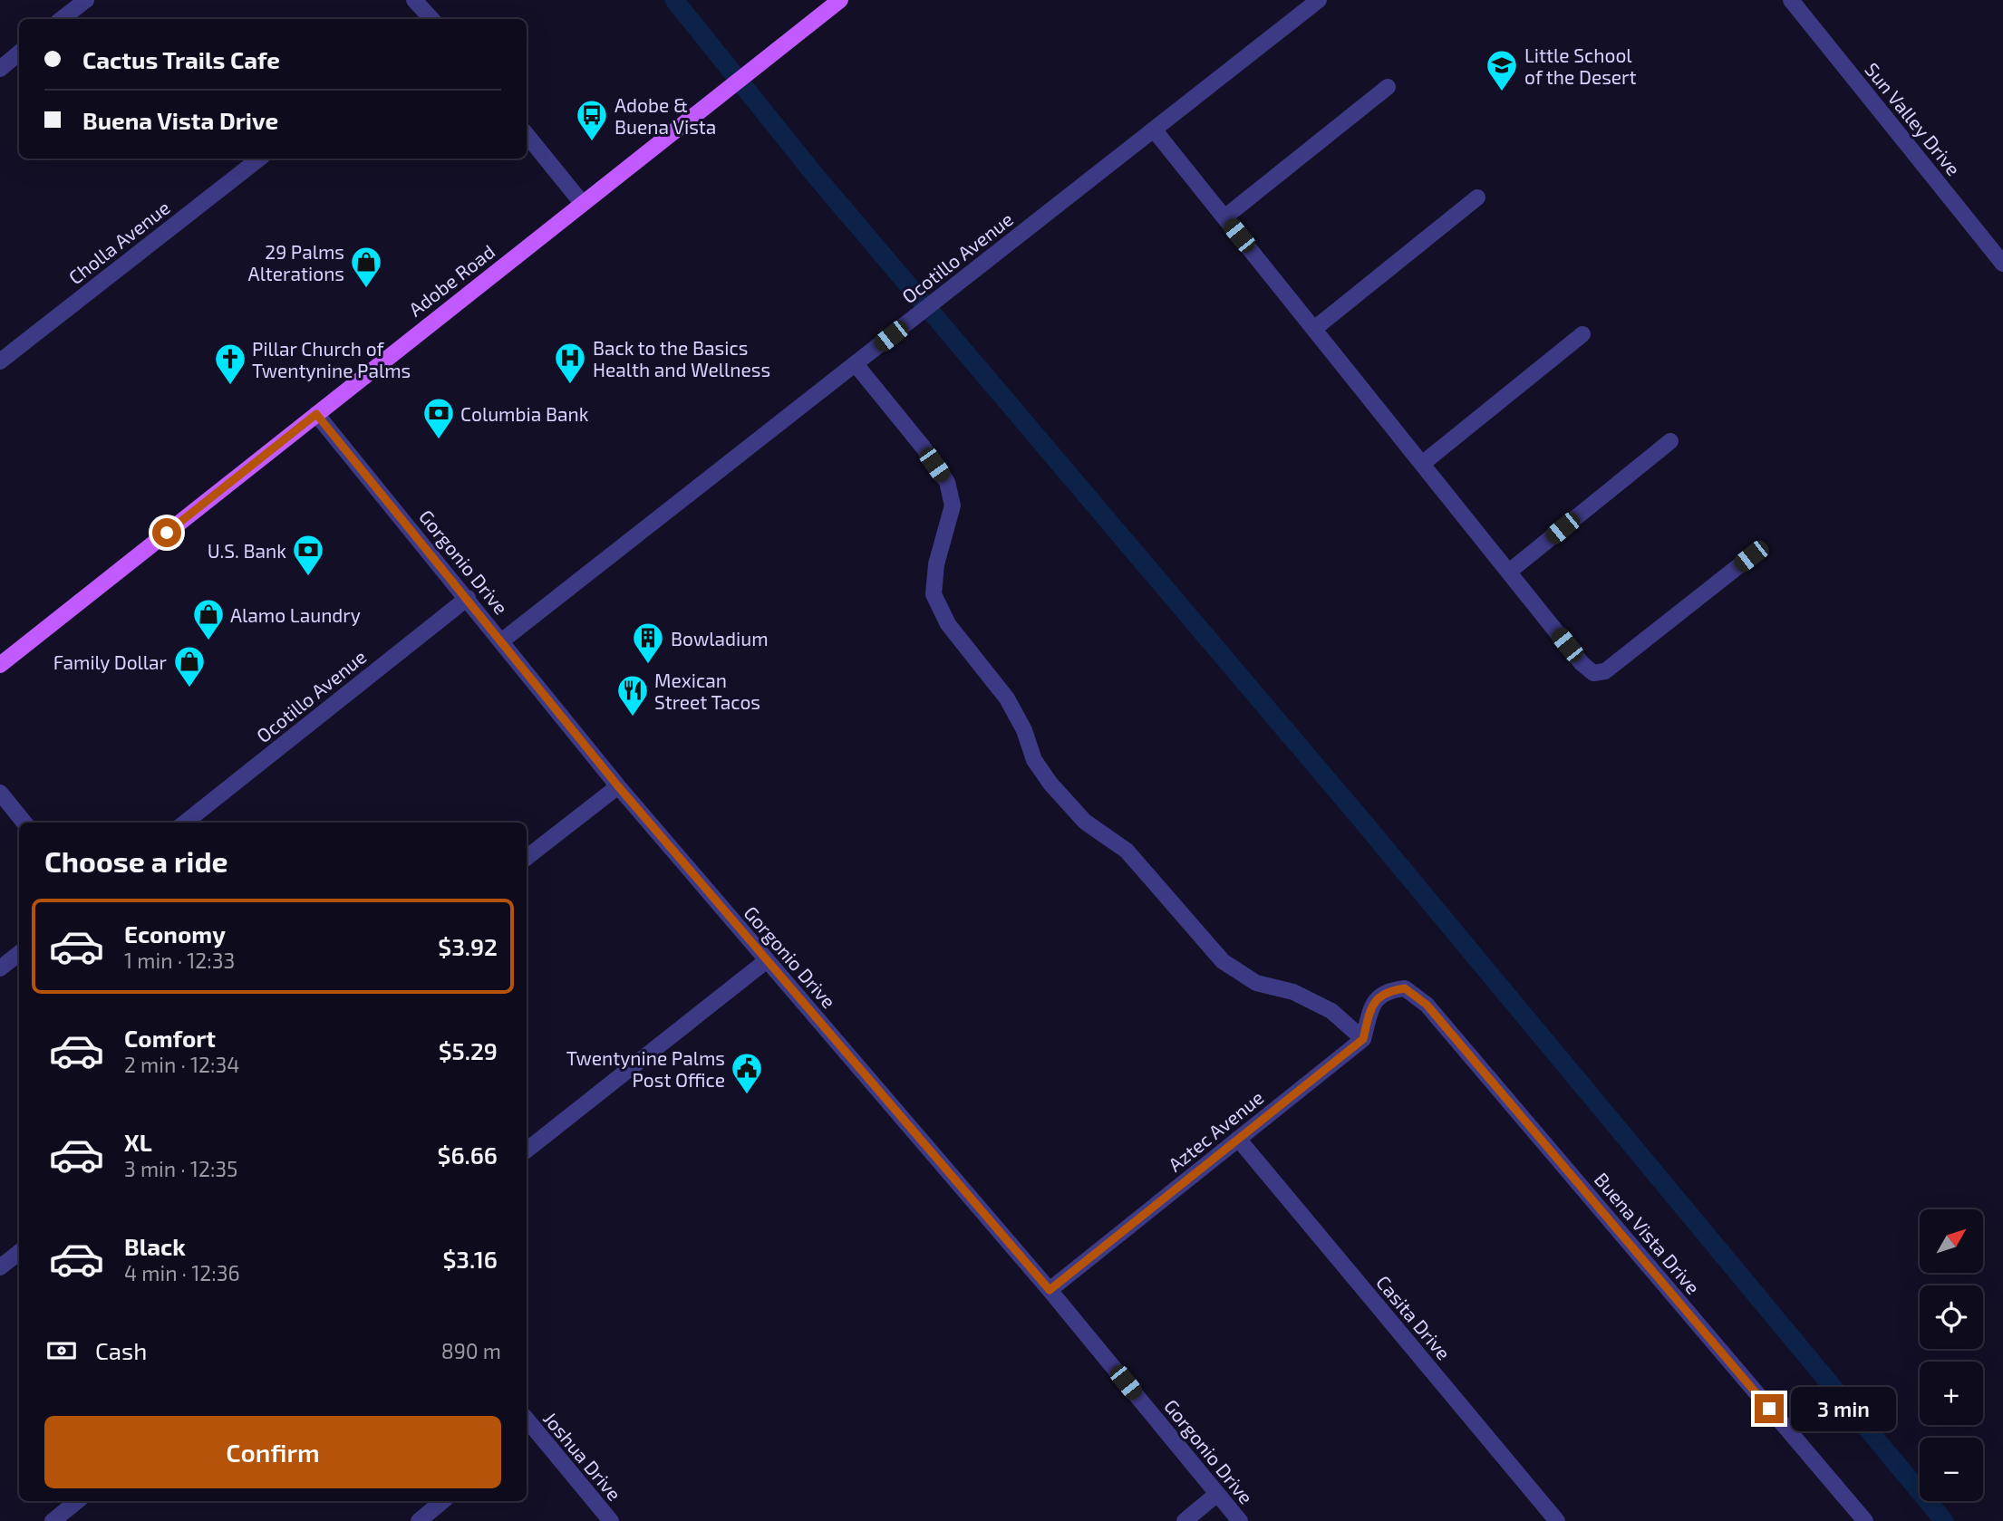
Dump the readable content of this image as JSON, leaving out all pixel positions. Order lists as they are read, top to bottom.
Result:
{
  "streets": {
    "main road": ["Adobe Road"],
    "street": [
      "Sun Valley Drive",
      "Cholla Avenue",
      "Ocotillo Avenue",
      "Gorgonio Drive",
      "Aztec Avenue",
      "Buena Vista Drive",
      "Casita Drive",
      "Joshua Drive"
    ]
  },
  "crossings": [
    ["Ocotillo Avenue", "Gorgonio Drive"],
    ["Adobe Road", "Gorgonio Drive"],
    ["Gorgonio Drive", "Aztec Avenue"],
    ["Aztec Avenue", "Buena Vista Drive"],
    ["Aztec Avenue", "Casita Drive"]
  ],
  "places": {
    "school or university": ["Little School of the Desert"],
    "bus stop": ["Adobe & Buena Vista"],
    "shop": ["29 Palms Alterations", "Alamo Laundry", "Family Dollar"],
    "hospital": ["Back to the Basics Health and Wellness"],
    "church": ["Pillar Church of Twentynine Palms"],
    "bank": ["Columbia Bank", "U.S. Bank"],
    "building": ["Bowladium"],
    "restaurant": ["Mexican Street Tacos"],
    "public building": ["Twentynine Palms Post Office"]
  },
  "north": "top right",
  "page": {
    "banner": ["Cactus Trails Cafe", "Buena Vista Drive"],
    "heading": "Choose a ride",
    "list": [
      {
        "name": "Economy",
        "note": "1 min · 12:33",
        "value": "$3.92"
      },
      {
        "name": "Comfort",
        "note": "2 min · 12:34",
        "value": "$5.29"
      },
      {
        "name": "XL",
        "note": "3 min · 12:35",
        "value": "$6.66"
      },
      {
        "name": "Black",
        "note": "4 min · 12:36",
        "value": "$3.16"
      }
    ],
    "map_buttons": ["+", "−"],
    "pay": ["Cash", "890 m"],
    "bubble": "3 min",
    "buttons": "Confirm"
  }
}
